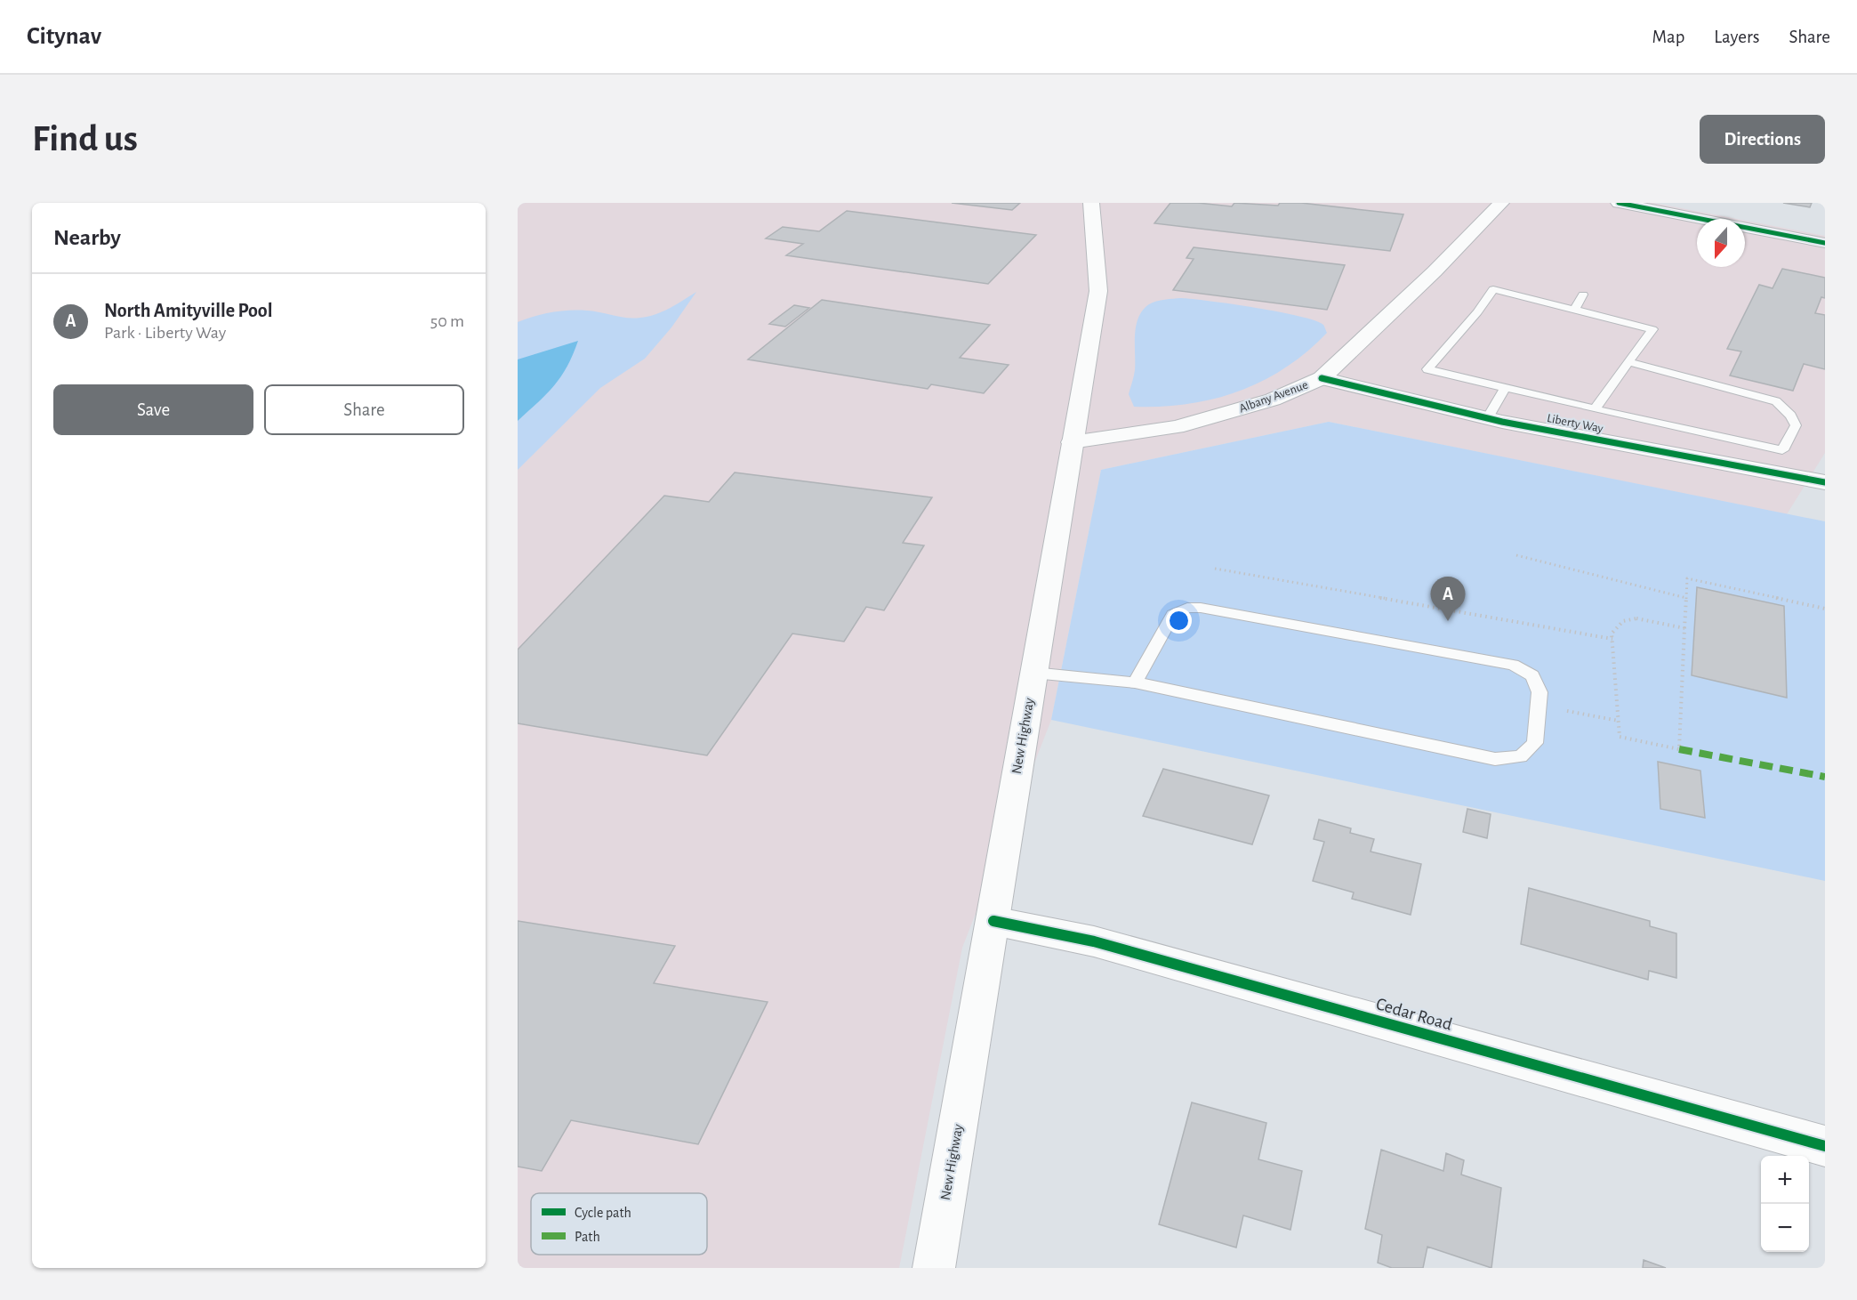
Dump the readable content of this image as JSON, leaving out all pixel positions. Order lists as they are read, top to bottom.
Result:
{
  "streets": {
    "street": [
      "Albany Avenue",
      "Liberty Way",
      "New Highway",
      "Cedar Road"
    ]
  },
  "crossings": [
    ["Albany Avenue", "Liberty Way"],
    ["Albany Avenue", "New Highway"],
    ["New Highway", "Cedar Road"]
  ],
  "legend": ["Cycle path", "Path"],
  "north": "bottom",
  "page": {
    "header": "Citynav",
    "nav": ["Map", "Layers", "Share"],
    "buttons": [
      "Directions",
      ["Save", "Share"]
    ],
    "title": "Find us",
    "heading": "Nearby",
    "list": [
      {
        "mark": "A",
        "name": "North Amityville Pool",
        "note": "Park · Liberty Way",
        "value": "50 m"
      }
    ],
    "pins": "A",
    "map_buttons": ["+", "−"]
  }
}
